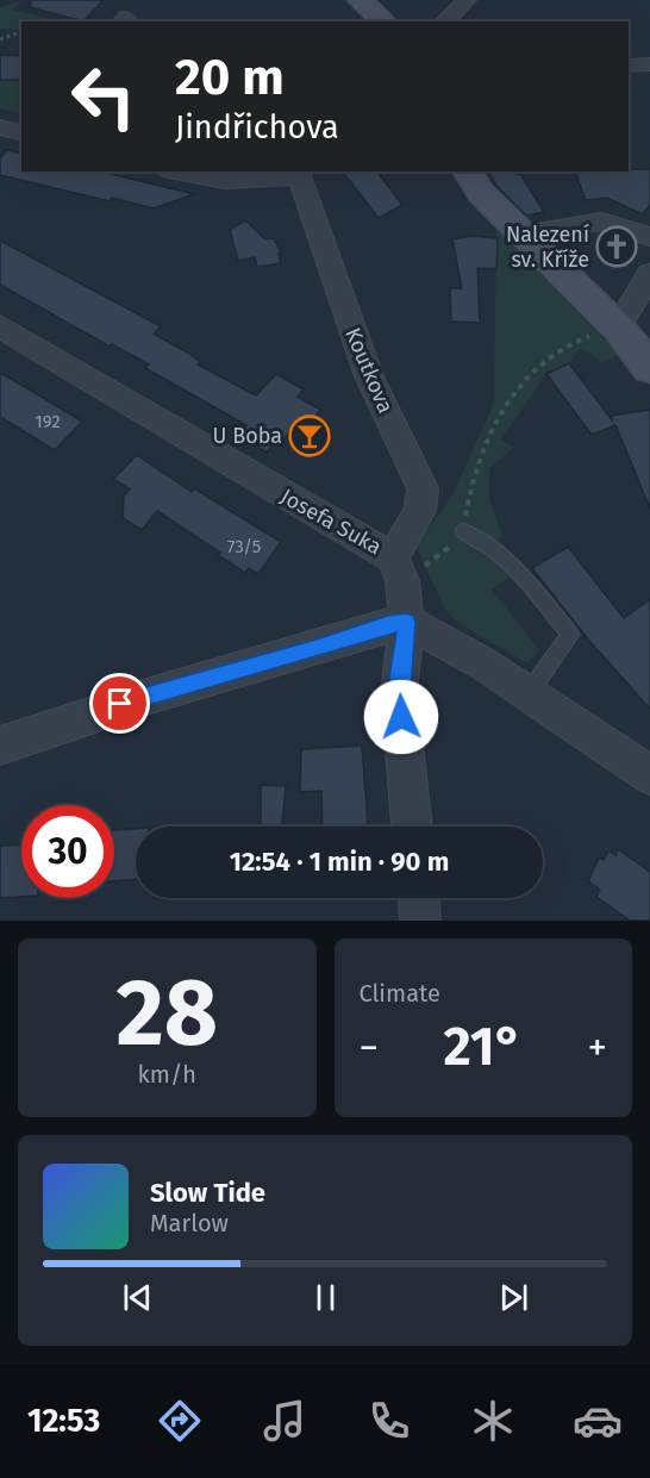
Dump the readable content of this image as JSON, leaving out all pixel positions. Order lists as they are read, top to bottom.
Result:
{
  "streets": {
    "street": ["Koutkova", "Josefa Suka"]
  },
  "crossings": [
    ["Koutkova", "Josefa Suka"]
  ],
  "places": {
    "church": ["Nalezení sv. Kříže"],
    "bar": ["U Boba"]
  },
  "house_numbers": ["192", "73/5"],
  "page": {
    "turn": ["20 m", "Jindřichova"],
    "limit": "30",
    "trip": "12:54 · 1 min · 90 m",
    "tile": [
      ["28", "km/h"],
      "Climate"
    ],
    "heat": ["−", "21°", "+"],
    "song": ["Slow Tide", "Marlow"],
    "tabs": "12:53"
  }
}
